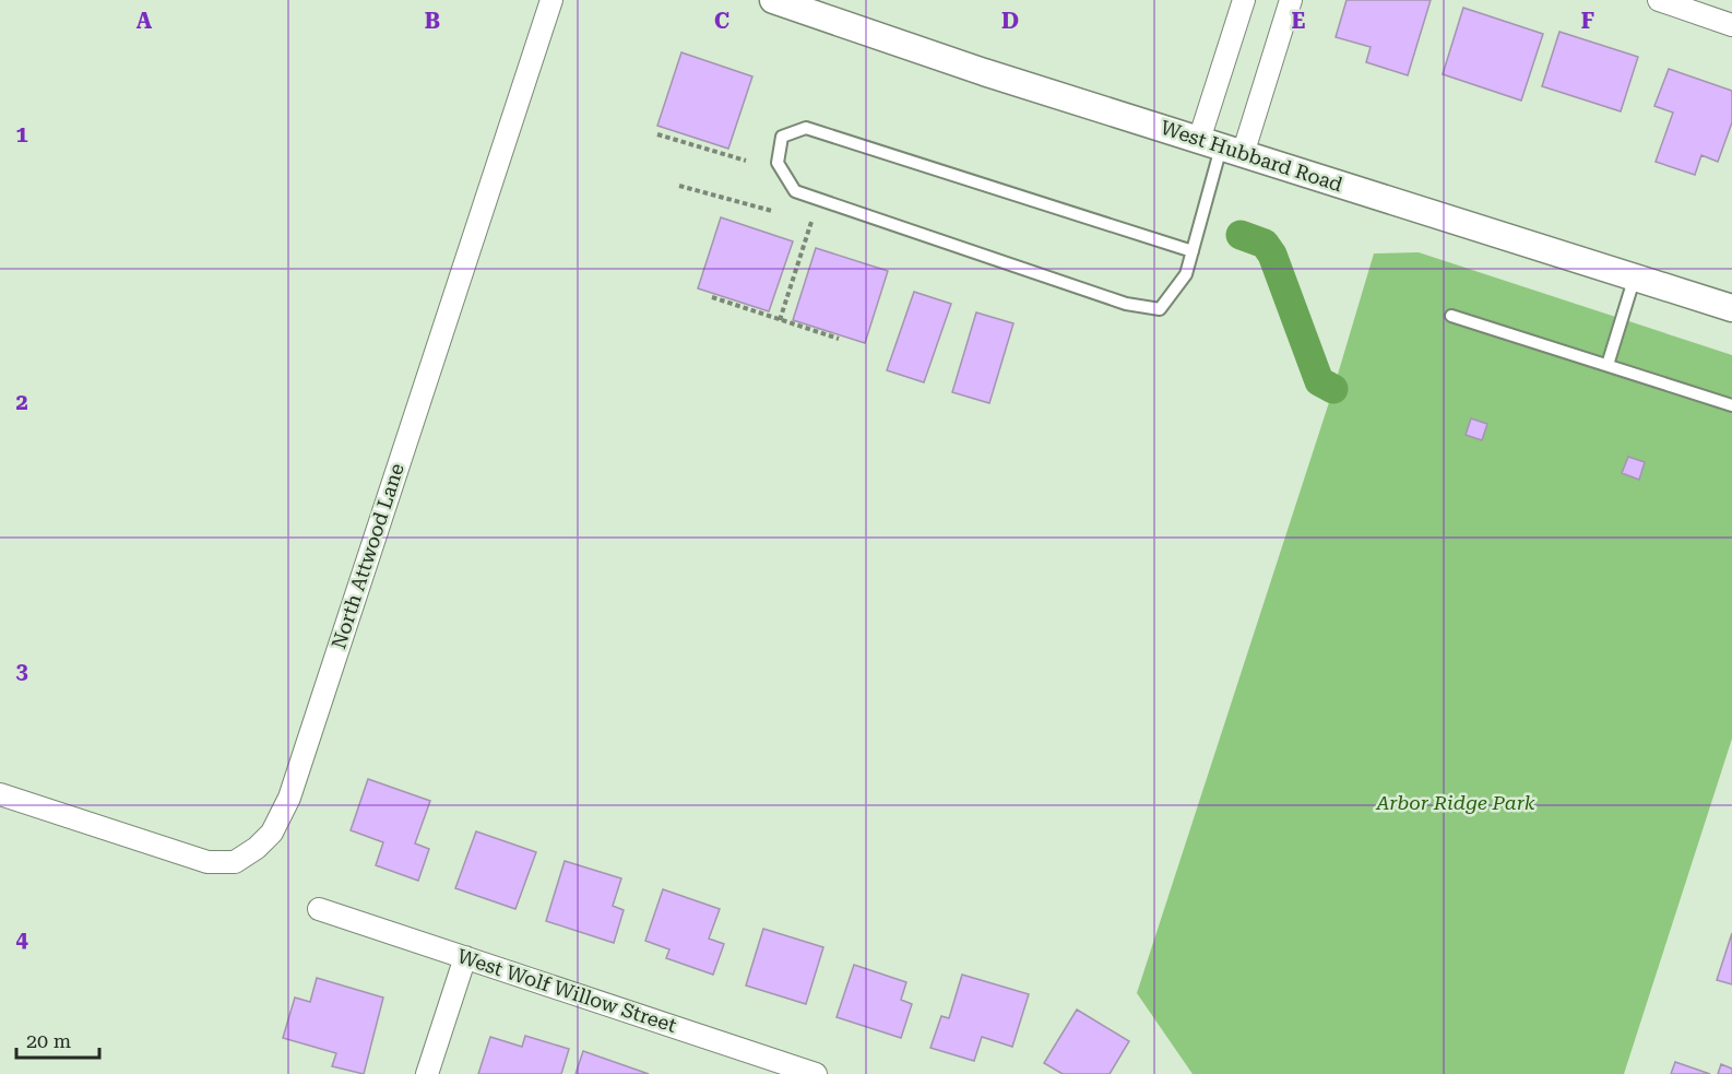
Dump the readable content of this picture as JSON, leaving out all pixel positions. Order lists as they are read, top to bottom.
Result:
{
  "streets": {
    "street": ["West Hubbard Road", "North Attwood Lane", "West Wolf Willow Street"]
  },
  "parks": ["Arbor Ridge Park"],
  "scale_bar": "20 m",
  "grid": {
    "columns": [
      "A",
      "B",
      "C",
      "D",
      "E",
      "F"
    ],
    "rows": [
      "1",
      "2",
      "3",
      "4"
    ]
  }
}
